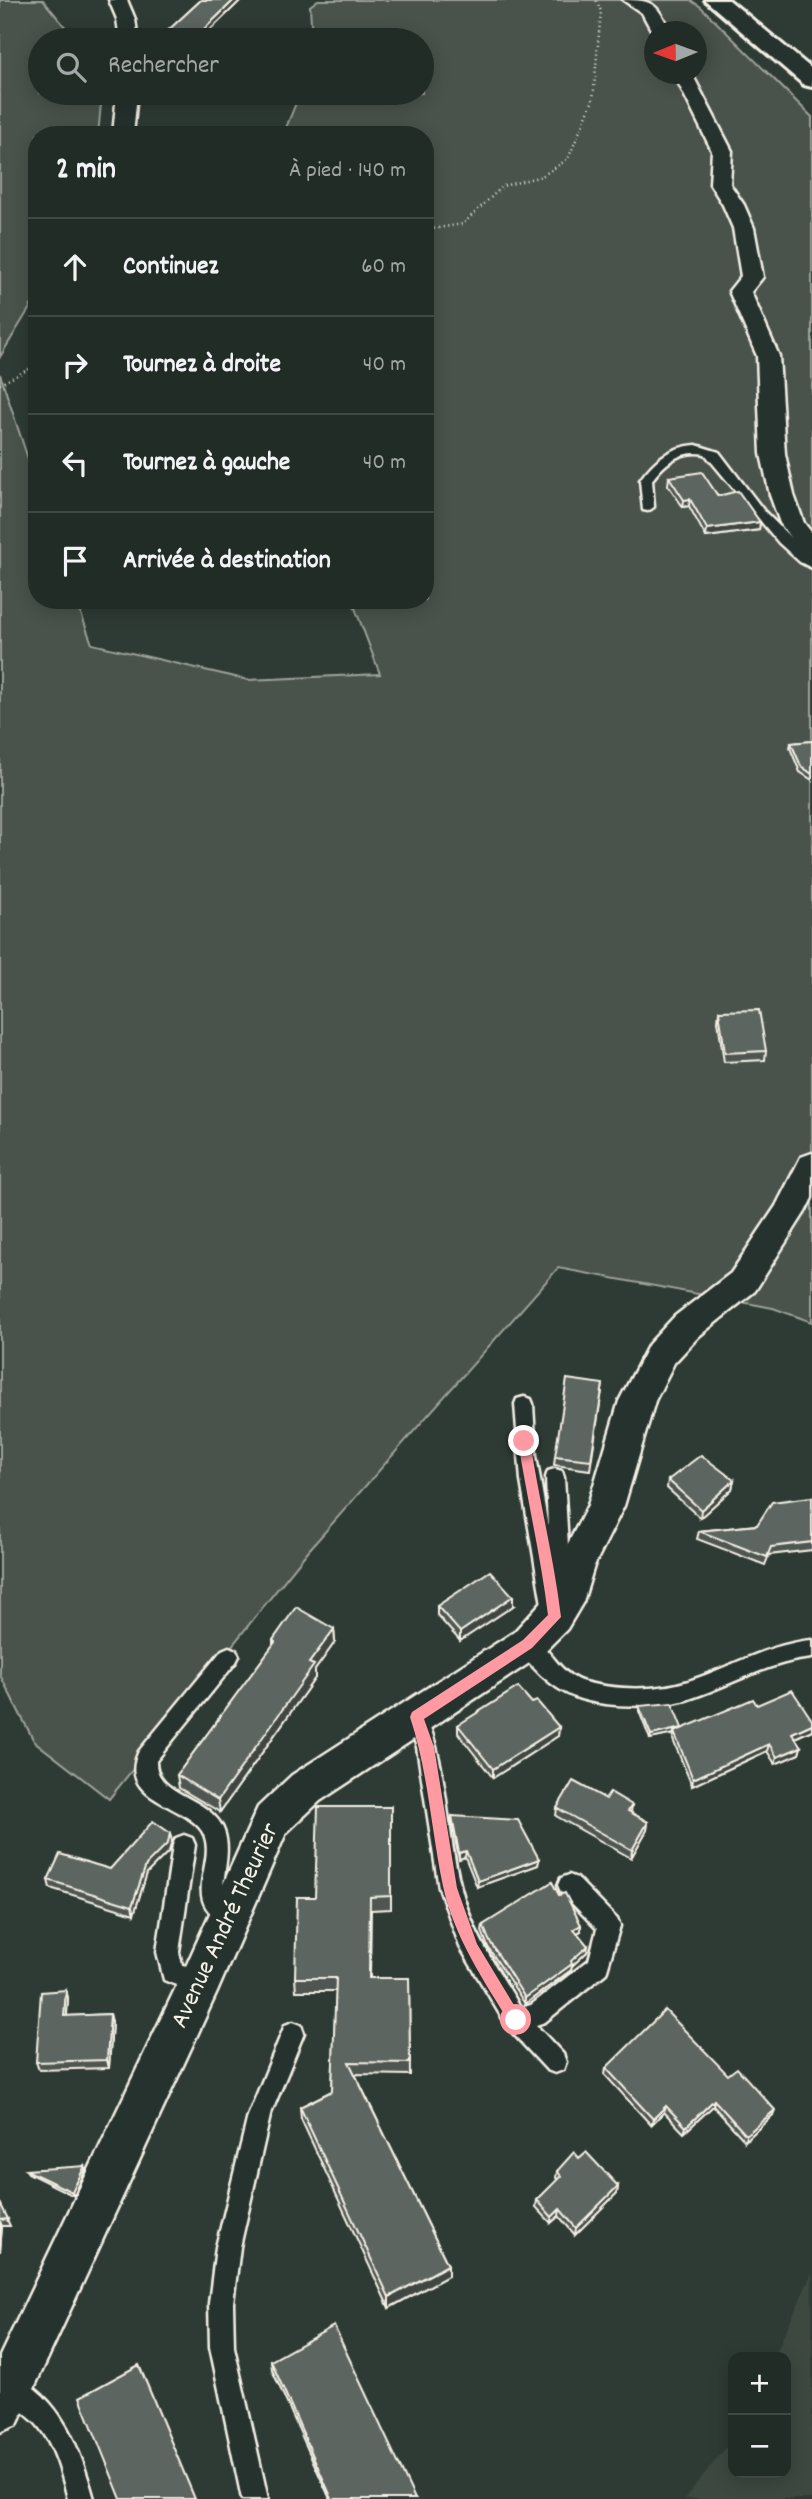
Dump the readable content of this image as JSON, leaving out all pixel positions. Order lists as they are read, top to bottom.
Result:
{
  "streets": {
    "street": ["Avenue André Theurier"]
  },
  "north": "left",
  "page": {
    "search": "Rechercher",
    "heading": ["2 min", "À pied · 140 m"],
    "list": [
      ["Continuez", "60 m"],
      ["Tournez à droite", "40 m"],
      ["Tournez à gauche", "40 m"],
      "Arrivée à destination"
    ],
    "map_buttons": ["+", "−"]
  }
}
